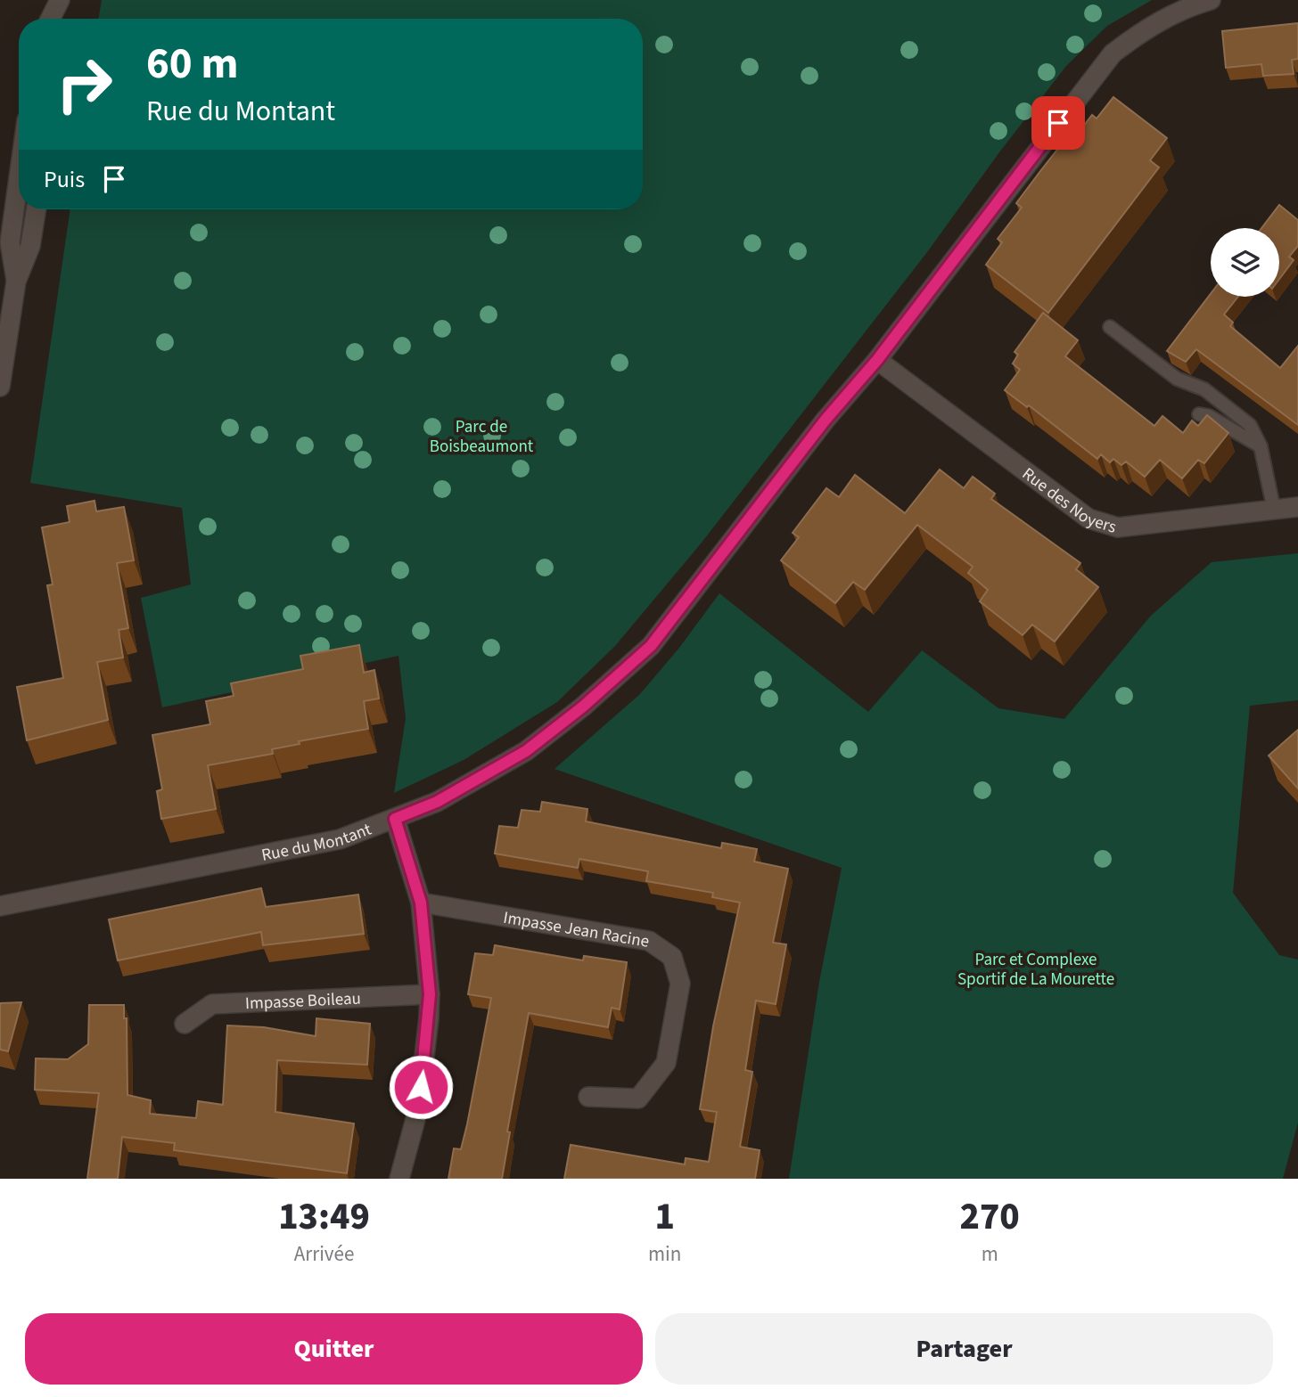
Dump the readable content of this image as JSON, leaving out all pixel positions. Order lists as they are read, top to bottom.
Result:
{
  "streets": {
    "street": [
      "Rue des Noyers",
      "Rue du Montant",
      "Impasse Jean Racine",
      "Impasse Boileau"
    ]
  },
  "crossings": [
    ["Rue des Noyers", "Rue du Montant"]
  ],
  "parks": ["Parc de Boisbeaumont", "Parc et Complexe Sportif de La Mourette"],
  "page": {
    "turn": ["60 m", "Rue du Montant"],
    "then": "Puis",
    "eta": [
      "13:49",
      "Arrivée",
      "1",
      "min",
      "270",
      "m"
    ],
    "buttons": ["Quitter", "Partager"]
  }
}
